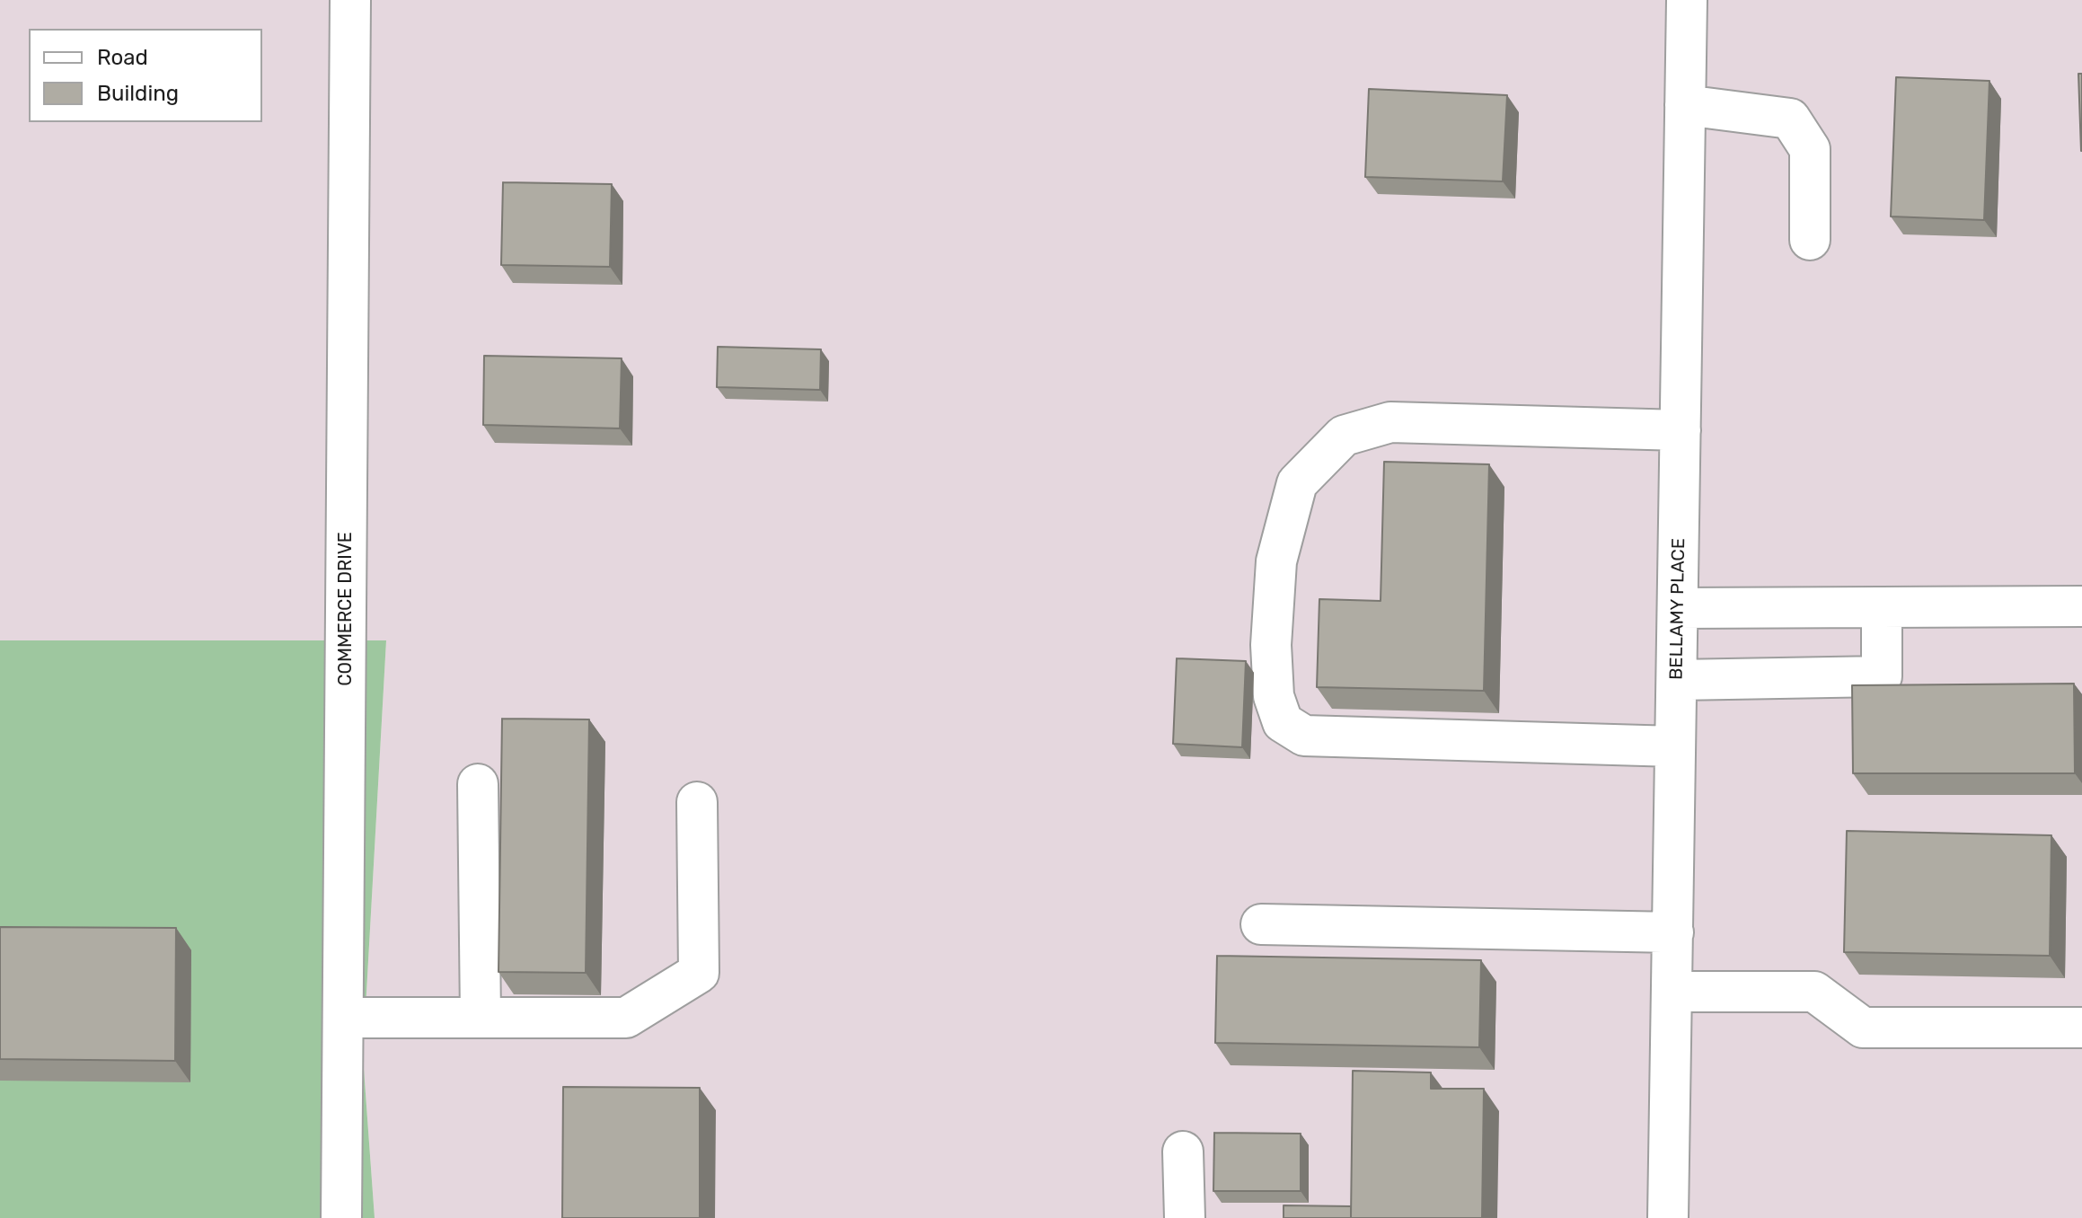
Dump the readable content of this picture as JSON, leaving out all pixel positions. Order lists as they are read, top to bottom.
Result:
{
  "streets": {
    "street": ["COMMERCE DRIVE", "BELLAMY PLACE"]
  },
  "legend": ["Road", "Building"]
}
